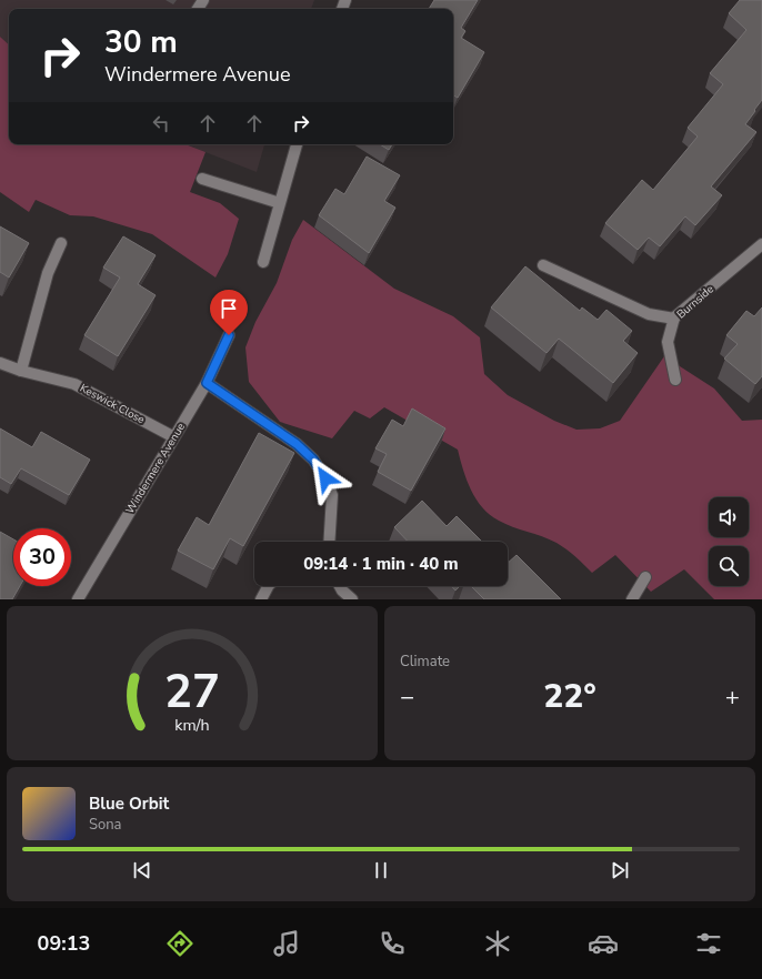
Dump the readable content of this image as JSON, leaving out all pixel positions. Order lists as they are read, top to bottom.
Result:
{
  "streets": {
    "street": ["Burnside", "Keswick Close", "Windermere Avenue"]
  },
  "crossings": [
    ["Keswick Close", "Windermere Avenue"]
  ],
  "page": {
    "turn": ["30 m", "Windermere Avenue"],
    "limit": "30",
    "trip": "09:14 · 1 min · 40 m",
    "tile": "Climate",
    "heat": ["−", "22°", "+"],
    "song": ["Blue Orbit", "Sona"],
    "tabs": "09:13",
    "gauge": ["27", "km/h"]
  }
}
